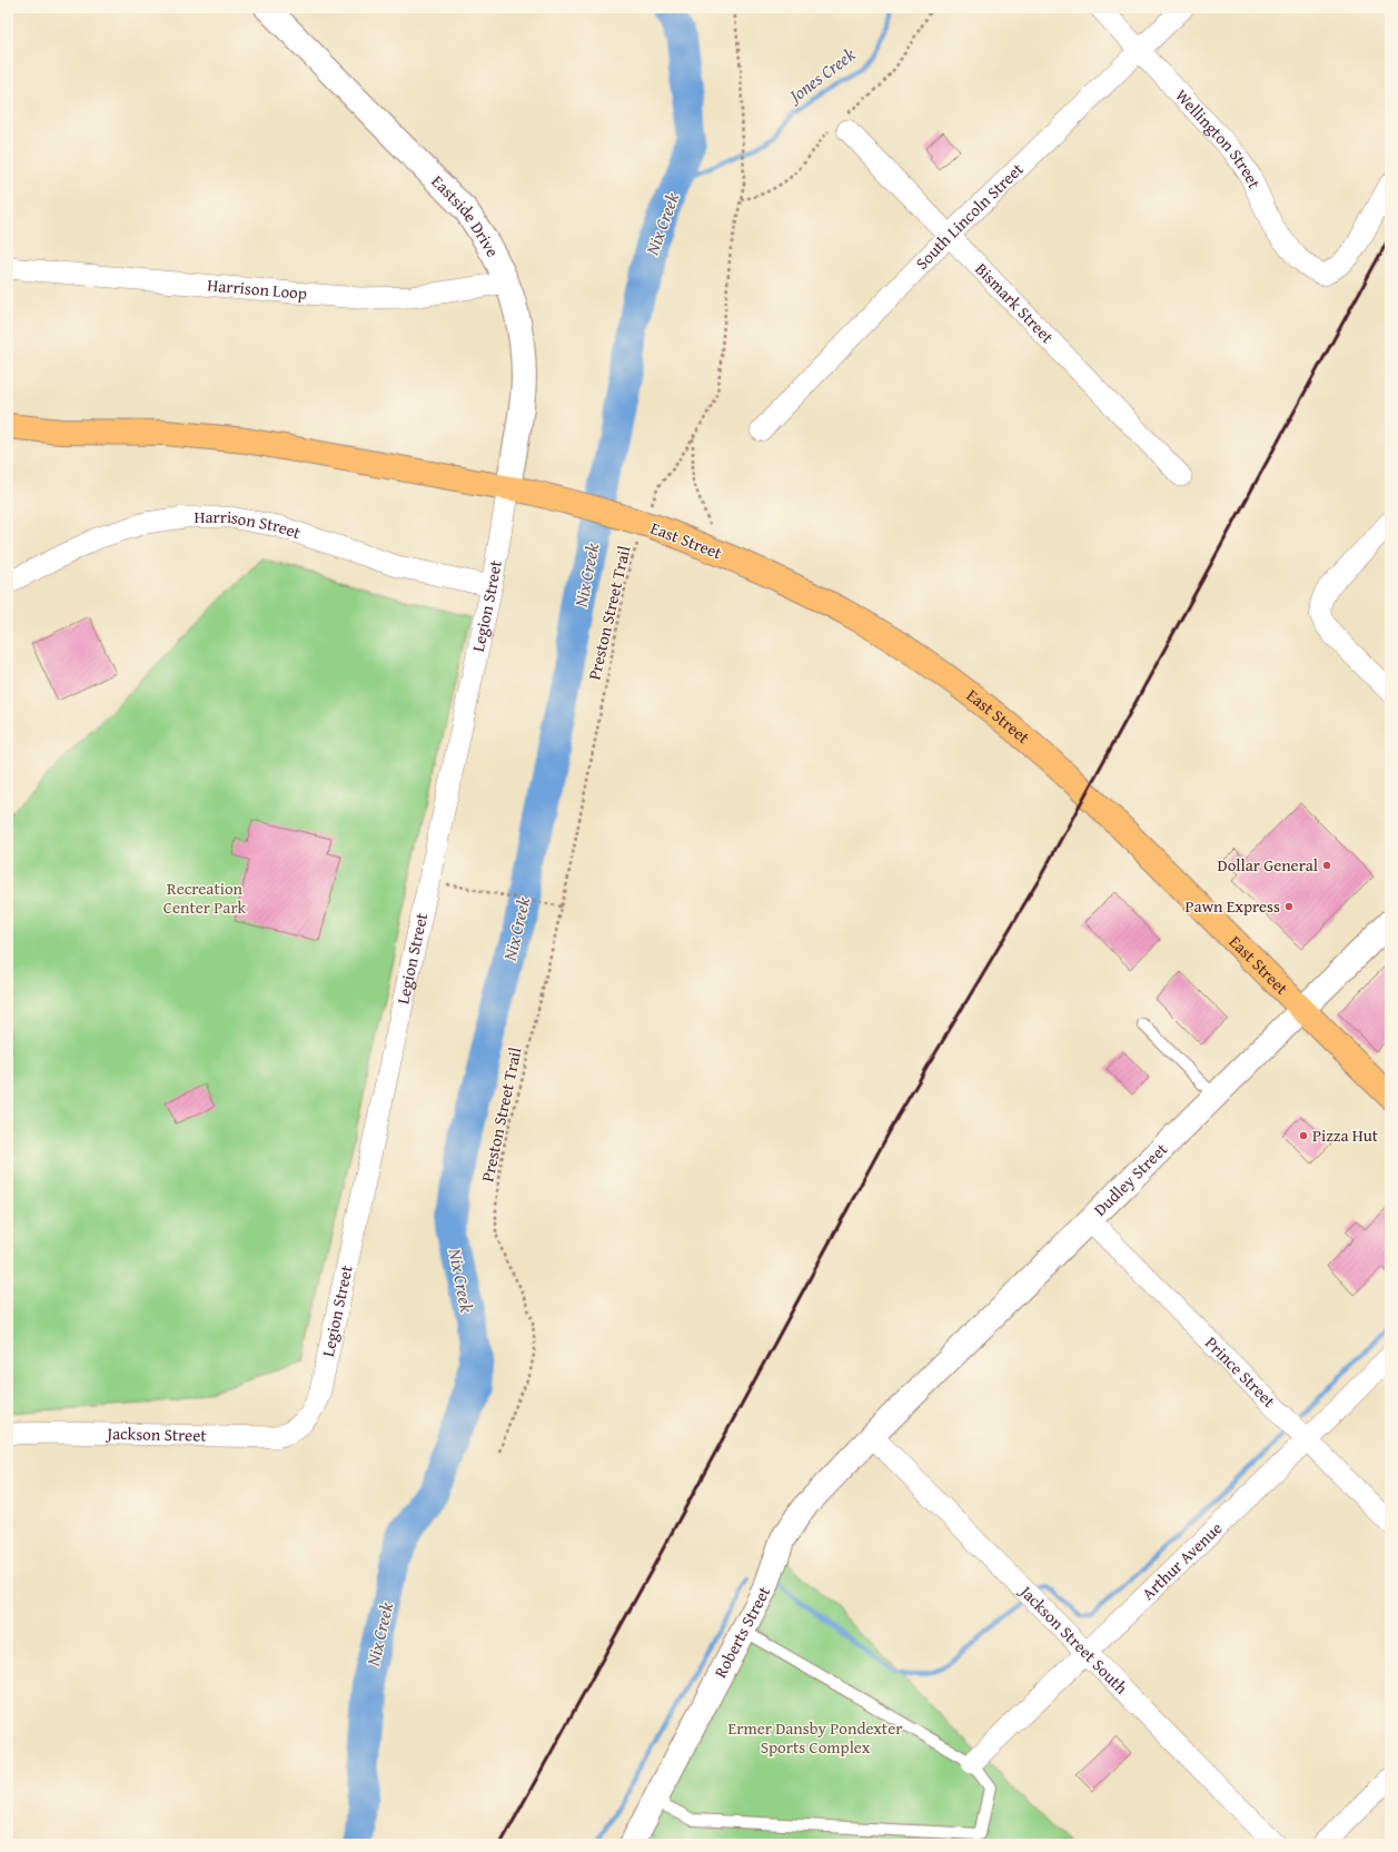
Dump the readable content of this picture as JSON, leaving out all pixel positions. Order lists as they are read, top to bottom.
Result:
{
  "streets": {
    "main road": ["East Street"],
    "street": [
      "Wellington Street",
      "South Lincoln Street",
      "Eastside Drive",
      "Harrison Loop",
      "Bismark Street",
      "Harrison Street",
      "Legion Street",
      "Dudley Street",
      "Prince Street",
      "Jackson Street",
      "Arthur Avenue",
      "Roberts Street",
      "Jackson Street South"
    ],
    "path": ["Preston Street Trail"]
  },
  "crossings": [
    ["Wellington Street", "South Lincoln Street"],
    ["South Lincoln Street", "Bismark Street"],
    ["Eastside Drive", "Harrison Loop"],
    ["Eastside Drive", "East Street"],
    ["Eastside Drive", "Legion Street"],
    ["Harrison Street", "Legion Street"],
    ["East Street", "Legion Street"],
    ["East Street", "Preston Street Trail"],
    ["East Street", "Dudley Street"],
    ["Legion Street", "Jackson Street"],
    ["Dudley Street", "Prince Street"],
    ["Dudley Street", "Roberts Street"],
    ["Dudley Street", "Jackson Street South"],
    ["Prince Street", "Arthur Avenue"],
    ["Arthur Avenue", "Jackson Street South"],
    ["Roberts Street", "Jackson Street South"]
  ],
  "water": ["Jones Creek", "Nix Creek"],
  "parks": ["Recreation Center Park", "Ermer Dansby Pondexter Sports Complex"],
  "places": ["Dollar General", "Pawn Express", "Pizza Hut"]
}
